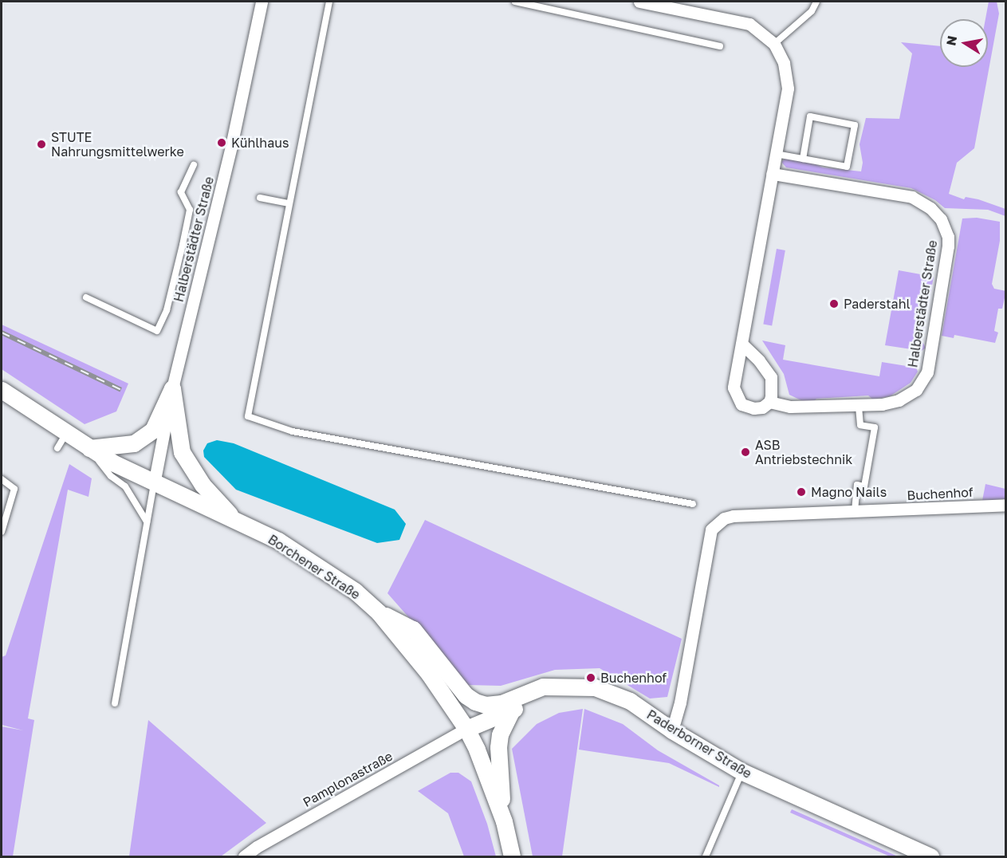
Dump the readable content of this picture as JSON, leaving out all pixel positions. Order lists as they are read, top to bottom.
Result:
{
  "streets": {
    "main road": ["Borchener Straße", "Paderborner Straße"],
    "street": ["Halberstädter Straße", "Buchenhof", "Pamplonastraße"]
  },
  "crossings": [
    ["Halberstädter Straße", "Borchener Straße"],
    ["Buchenhof", "Paderborner Straße"],
    ["Borchener Straße", "Paderborner Straße"],
    ["Borchener Straße", "Pamplonastraße"],
    ["Paderborner Straße", "Pamplonastraße"]
  ],
  "places": [
    "Kühlhaus",
    "STUTE Nahrungsmittelwerke",
    "Paderstahl",
    "ASB Antriebstechnik",
    "Magno Nails",
    "Buchenhof"
  ],
  "north": "left"
}
